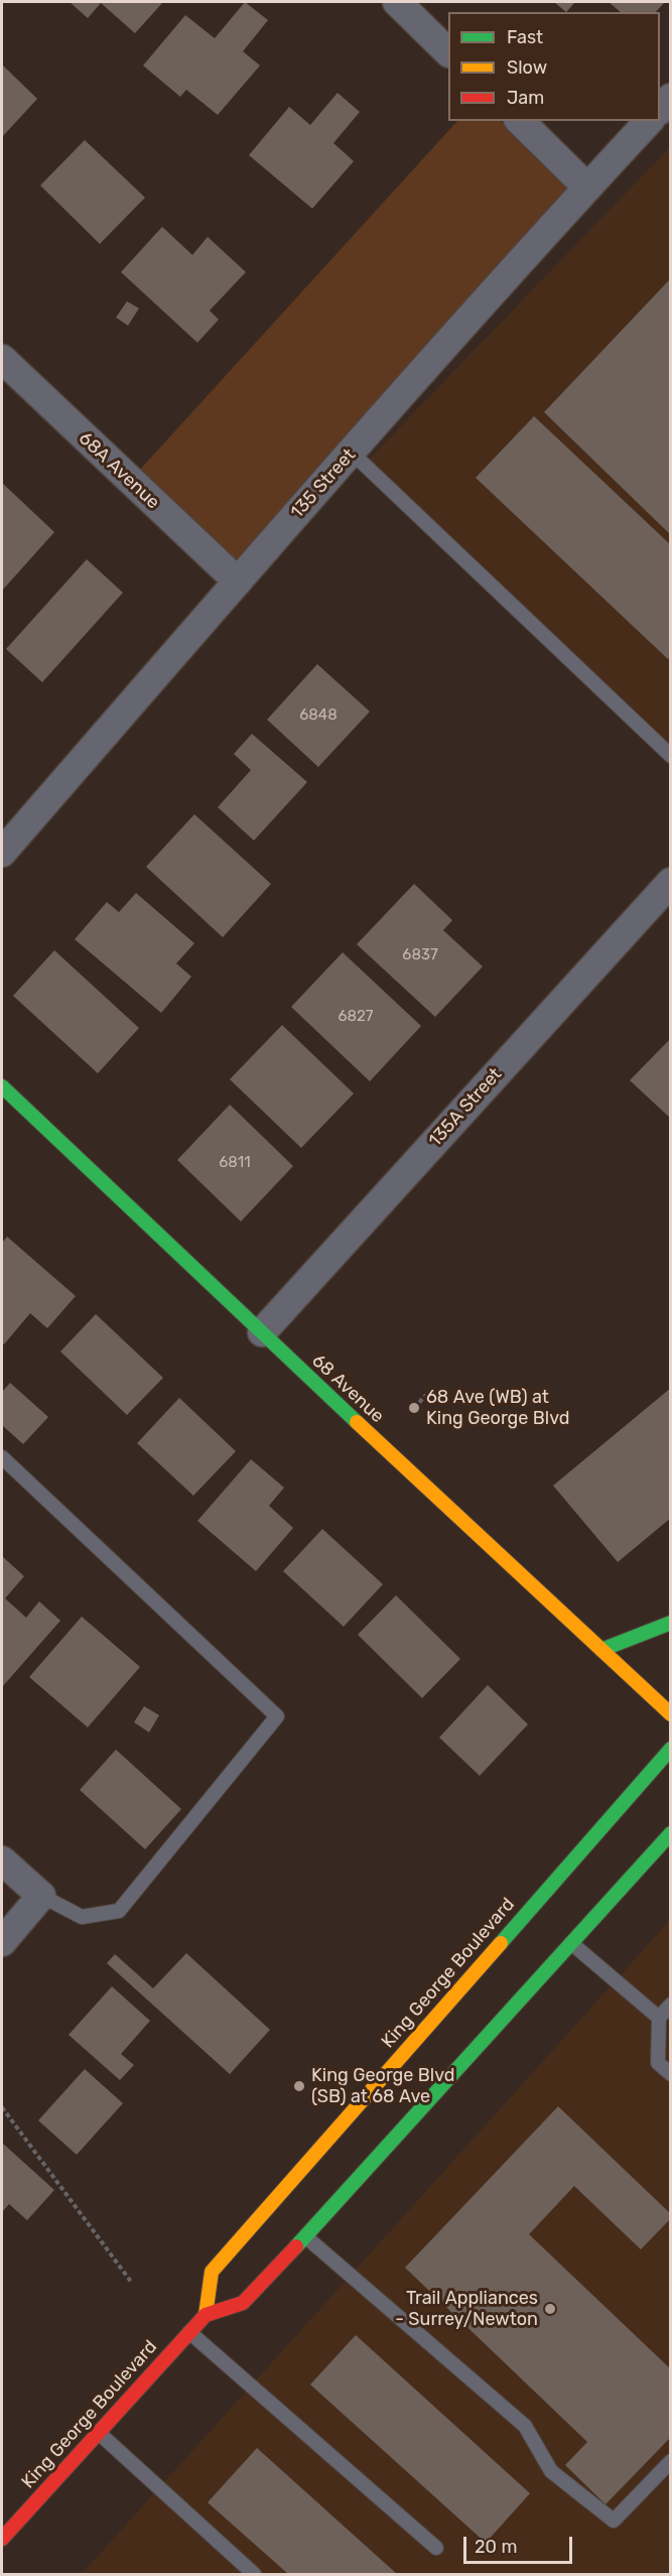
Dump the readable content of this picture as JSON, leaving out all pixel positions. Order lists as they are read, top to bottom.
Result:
{
  "streets": {
    "main road": ["68 Avenue", "King George Boulevard"],
    "street": ["68A Avenue", "135 Street", "135A Street"]
  },
  "crossings": [
    ["68A Avenue", "135 Street"],
    ["135A Street", "68 Avenue"]
  ],
  "places": ["68 Ave (WB) at King George Blvd", "King George Blvd (SB) at 68 Ave", "Trail Appliances - Surrey/Newton"],
  "house_numbers": [
    "6848",
    "6837",
    "6827",
    "6811"
  ],
  "legend": ["Fast", "Slow", "Jam"],
  "scale_bar": "20 m"
}
